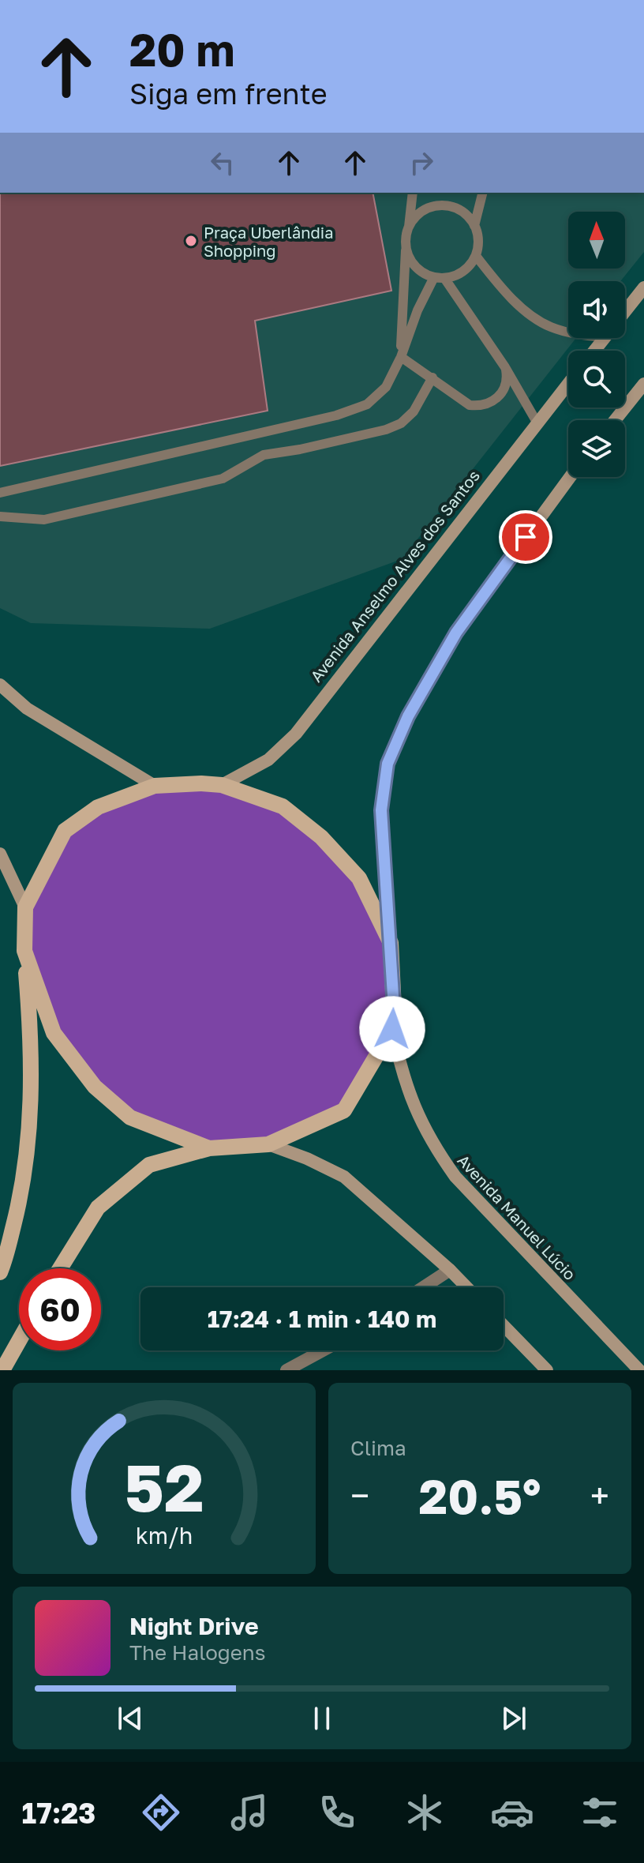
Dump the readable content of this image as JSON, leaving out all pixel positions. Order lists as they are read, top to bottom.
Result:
{
  "streets": {
    "main road": ["Avenida Anselmo Alves dos Santos", "Avenida Manuel Lúcio"]
  },
  "places": ["Praça Uberlândia Shopping"],
  "north": "top",
  "page": {
    "turn": ["20 m", "Siga em frente"],
    "limit": "60",
    "trip": "17:24 · 1 min · 140 m",
    "tile": "Clima",
    "heat": ["−", "20.5°", "+"],
    "song": ["Night Drive", "The Halogens"],
    "tabs": "17:23",
    "gauge": ["52", "km/h"]
  }
}
